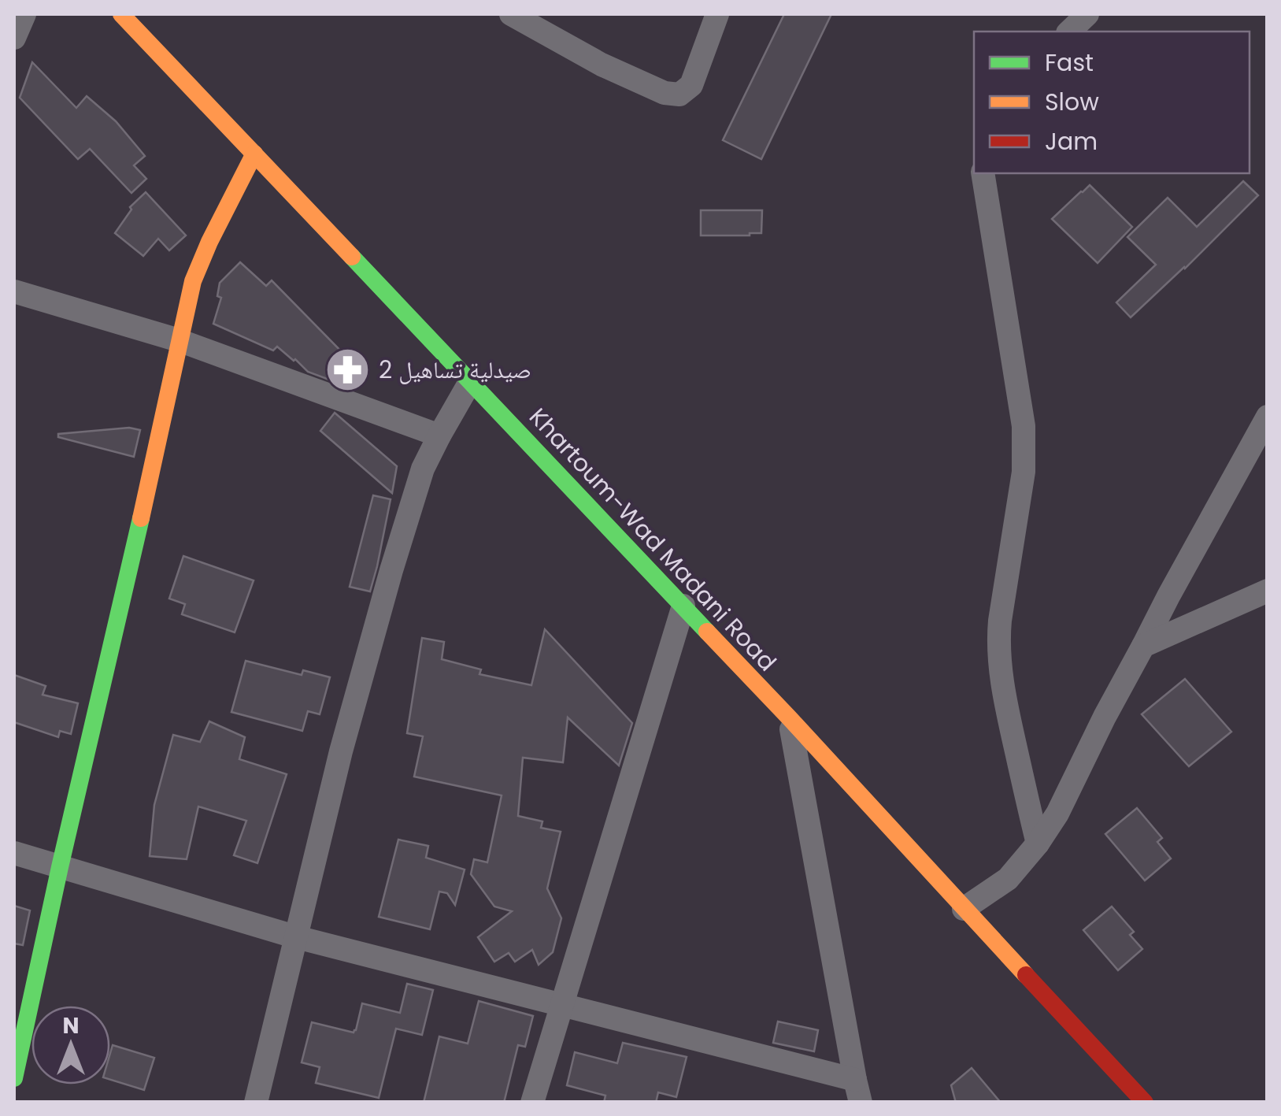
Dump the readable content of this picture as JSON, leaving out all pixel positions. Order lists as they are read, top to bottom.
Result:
{
  "streets": {
    "main road": ["Khartoum-Wad Madani Road"]
  },
  "places": {
    "pharmacy": ["صيدلية تساهيل 2"]
  },
  "legend": ["Fast", "Slow", "Jam"],
  "north": "top"
}
